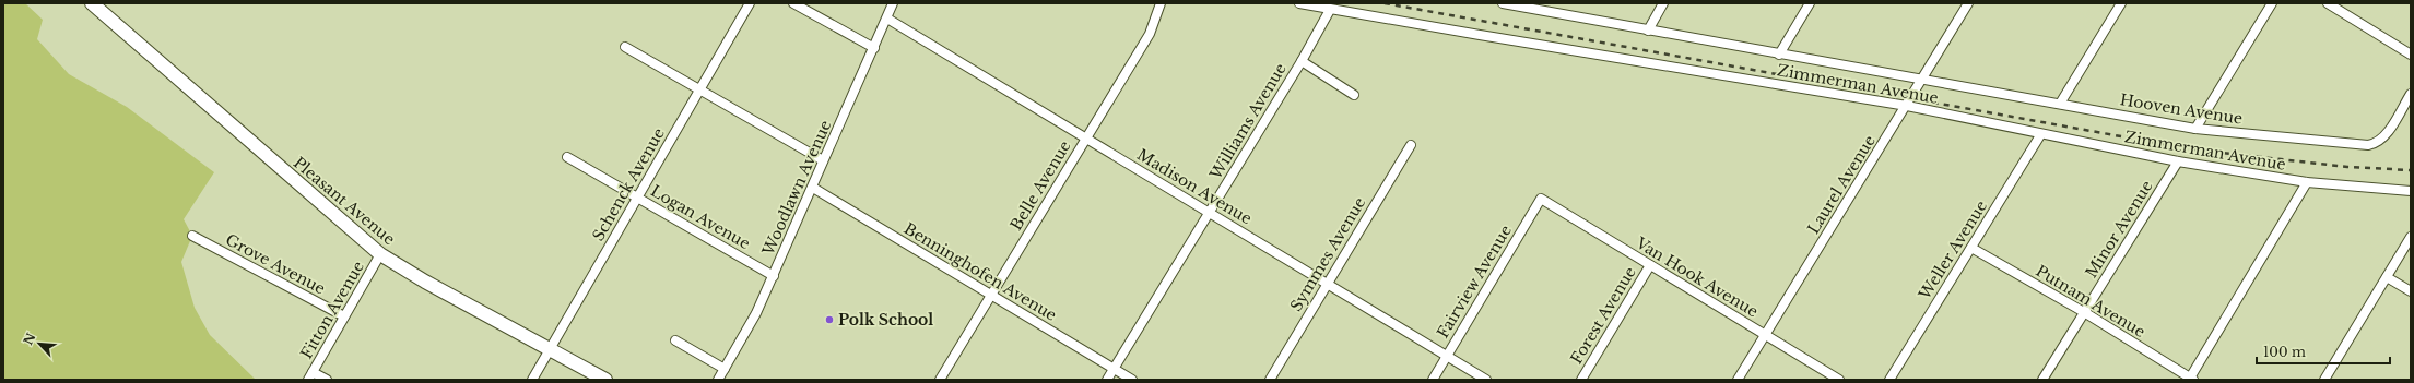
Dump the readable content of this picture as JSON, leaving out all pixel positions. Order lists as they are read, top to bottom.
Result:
{
  "streets": {
    "main road": ["Pleasant Avenue"],
    "street": [
      "Zimmerman Avenue",
      "Hooven Avenue",
      "Williams Avenue",
      "Schenck Avenue",
      "Laurel Avenue",
      "Belle Avenue",
      "Madison Avenue",
      "Woodlawn Avenue",
      "Logan Avenue",
      "Minor Avenue",
      "Weller Avenue",
      "Symmes Avenue",
      "Grove Avenue",
      "Benninghofen Avenue",
      "Van Hook Avenue",
      "Fairview Avenue",
      "Putnam Avenue",
      "Fitton Avenue",
      "Forest Avenue"
    ]
  },
  "crossings": [
    ["Zimmerman Avenue", "Hooven Avenue"],
    ["Zimmerman Avenue", "Williams Avenue"],
    ["Zimmerman Avenue", "Laurel Avenue"],
    ["Zimmerman Avenue", "Minor Avenue"],
    ["Zimmerman Avenue", "Weller Avenue"],
    ["Hooven Avenue", "Laurel Avenue"],
    ["Williams Avenue", "Madison Avenue"],
    ["Williams Avenue", "Benninghofen Avenue"],
    ["Schenck Avenue", "Pleasant Avenue"],
    ["Schenck Avenue", "Logan Avenue"],
    ["Laurel Avenue", "Van Hook Avenue"],
    ["Belle Avenue", "Madison Avenue"],
    ["Belle Avenue", "Benninghofen Avenue"],
    ["Madison Avenue", "Woodlawn Avenue"],
    ["Madison Avenue", "Symmes Avenue"],
    ["Madison Avenue", "Fairview Avenue"],
    ["Woodlawn Avenue", "Logan Avenue"],
    ["Woodlawn Avenue", "Benninghofen Avenue"],
    ["Pleasant Avenue", "Fitton Avenue"],
    ["Minor Avenue", "Putnam Avenue"],
    ["Weller Avenue", "Putnam Avenue"],
    ["Grove Avenue", "Fitton Avenue"],
    ["Van Hook Avenue", "Fairview Avenue"],
    ["Van Hook Avenue", "Forest Avenue"]
  ],
  "places": ["Polk School"],
  "scale_bar": "100 m",
  "north": "top left"
}
